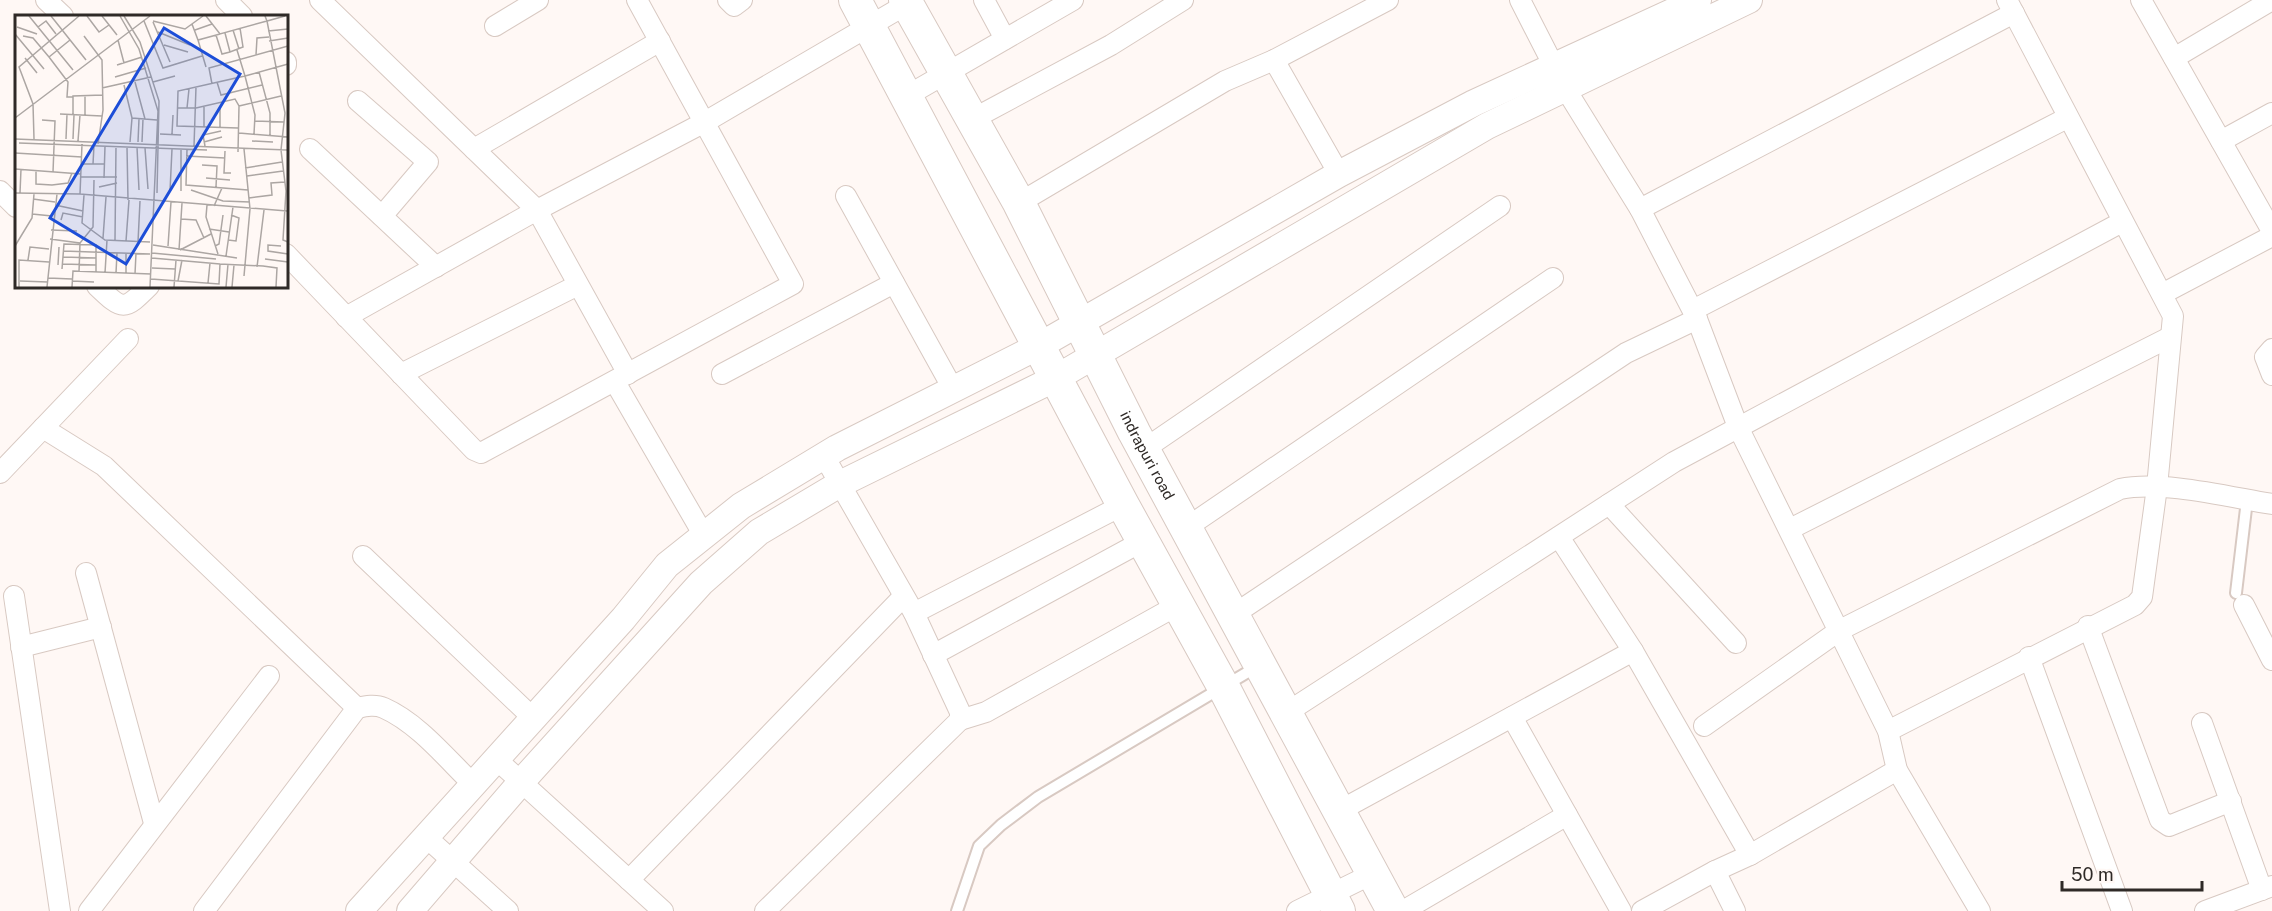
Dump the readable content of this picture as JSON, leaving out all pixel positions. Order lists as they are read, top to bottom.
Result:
{
  "streets": {
    "main road": ["indrapuri road"]
  },
  "scale_bar": "50 m"
}
